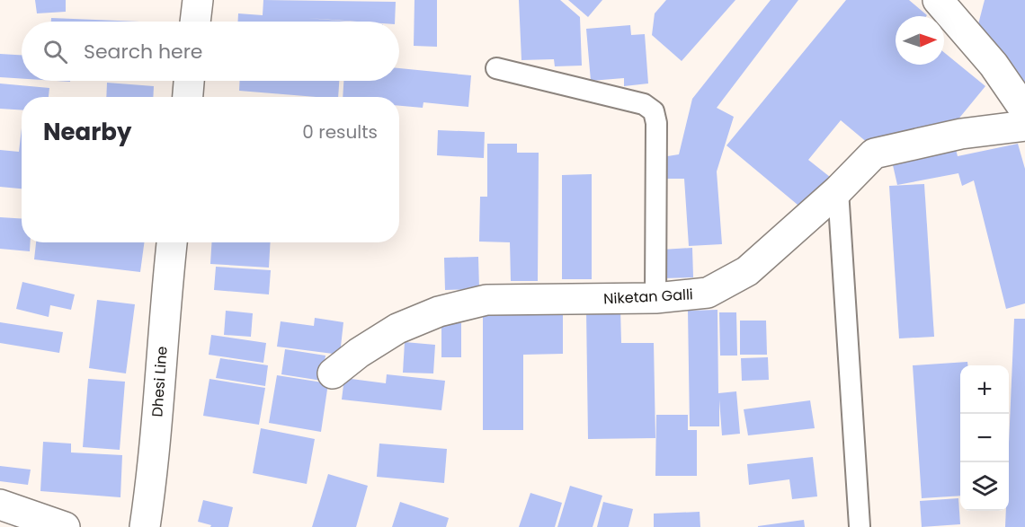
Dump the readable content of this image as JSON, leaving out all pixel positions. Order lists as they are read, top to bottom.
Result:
{
  "streets": {
    "street": ["Niketan Galli", "Dhesi Line"]
  },
  "north": "right",
  "page": {
    "search": "Search here",
    "heading": ["Nearby", "0 results"],
    "map_buttons": ["+", "−"]
  }
}
